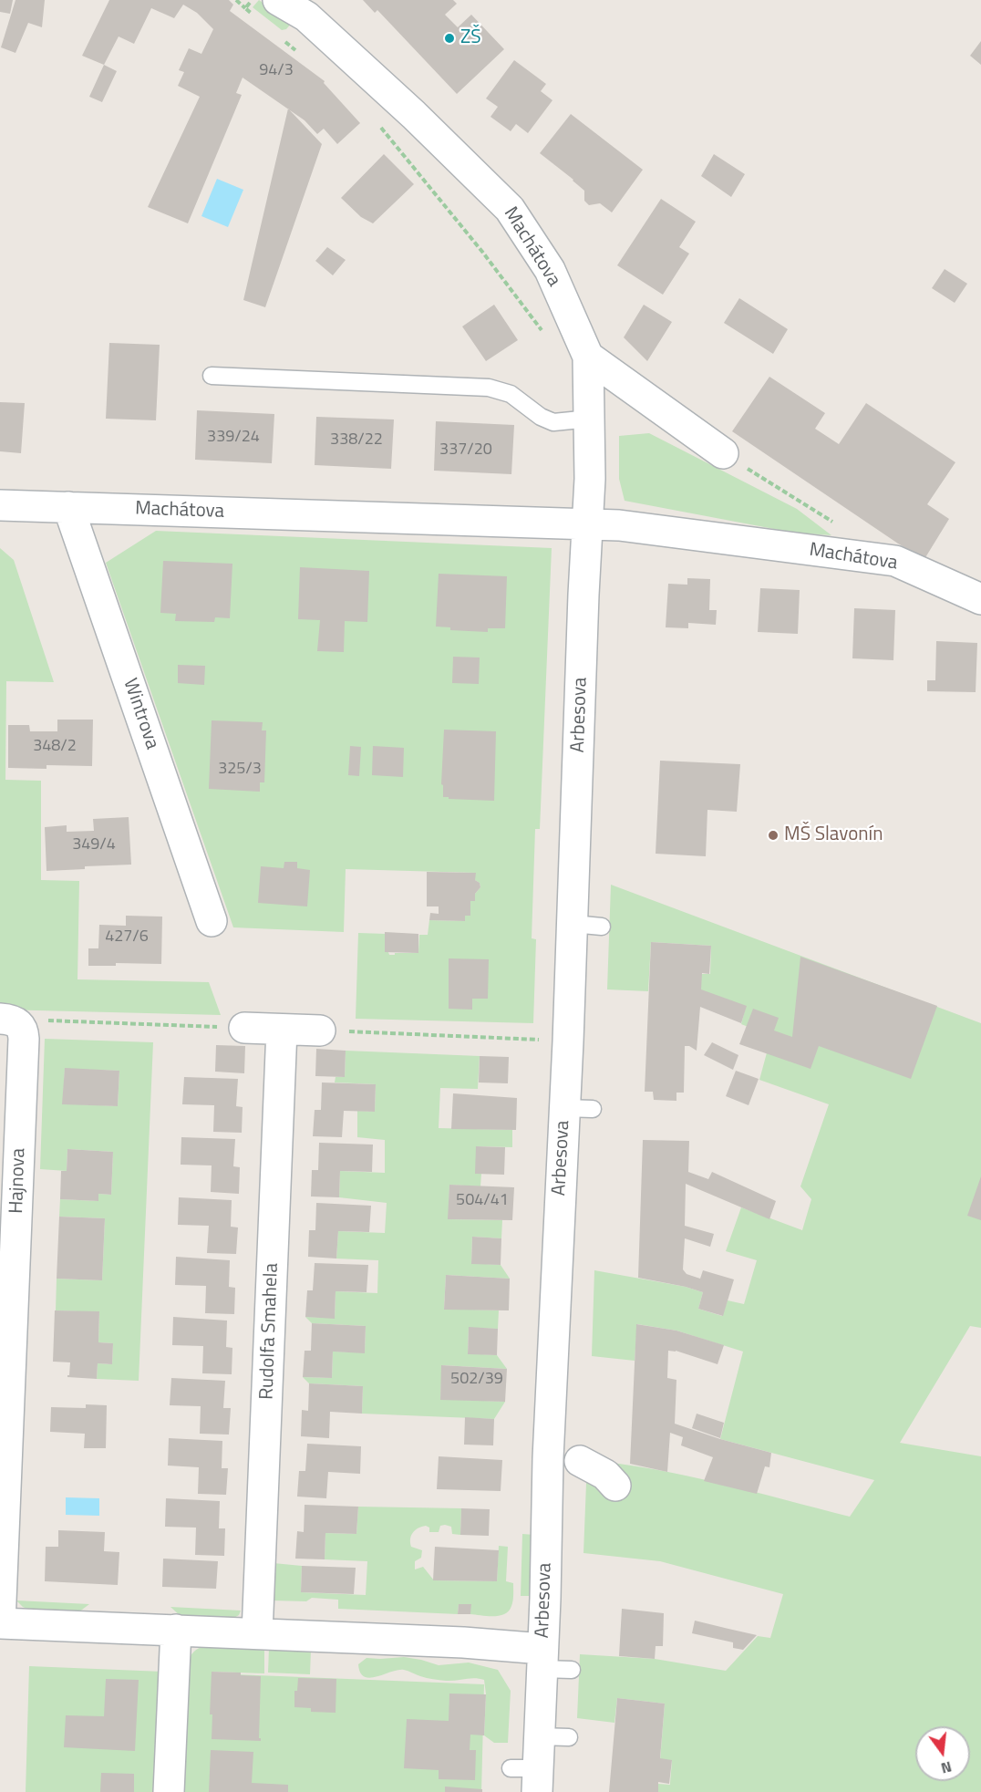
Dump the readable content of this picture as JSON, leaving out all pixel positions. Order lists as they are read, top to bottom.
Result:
{
  "streets": {
    "street": [
      "Machátova",
      "Wintrova",
      "Arbesova",
      "Hajnova",
      "Rudolfa Smahela"
    ]
  },
  "crossings": [
    ["Machátova", "Wintrova"],
    ["Machátova", "Arbesova"]
  ],
  "places": ["ZŠ", "MŠ Slavonín"],
  "house_numbers": [
    "94/3",
    "339/24",
    "338/22",
    "337/20",
    "348/2",
    "325/3",
    "349/4",
    "427/6",
    "504/41",
    "502/39"
  ],
  "north": "bottom"
}
